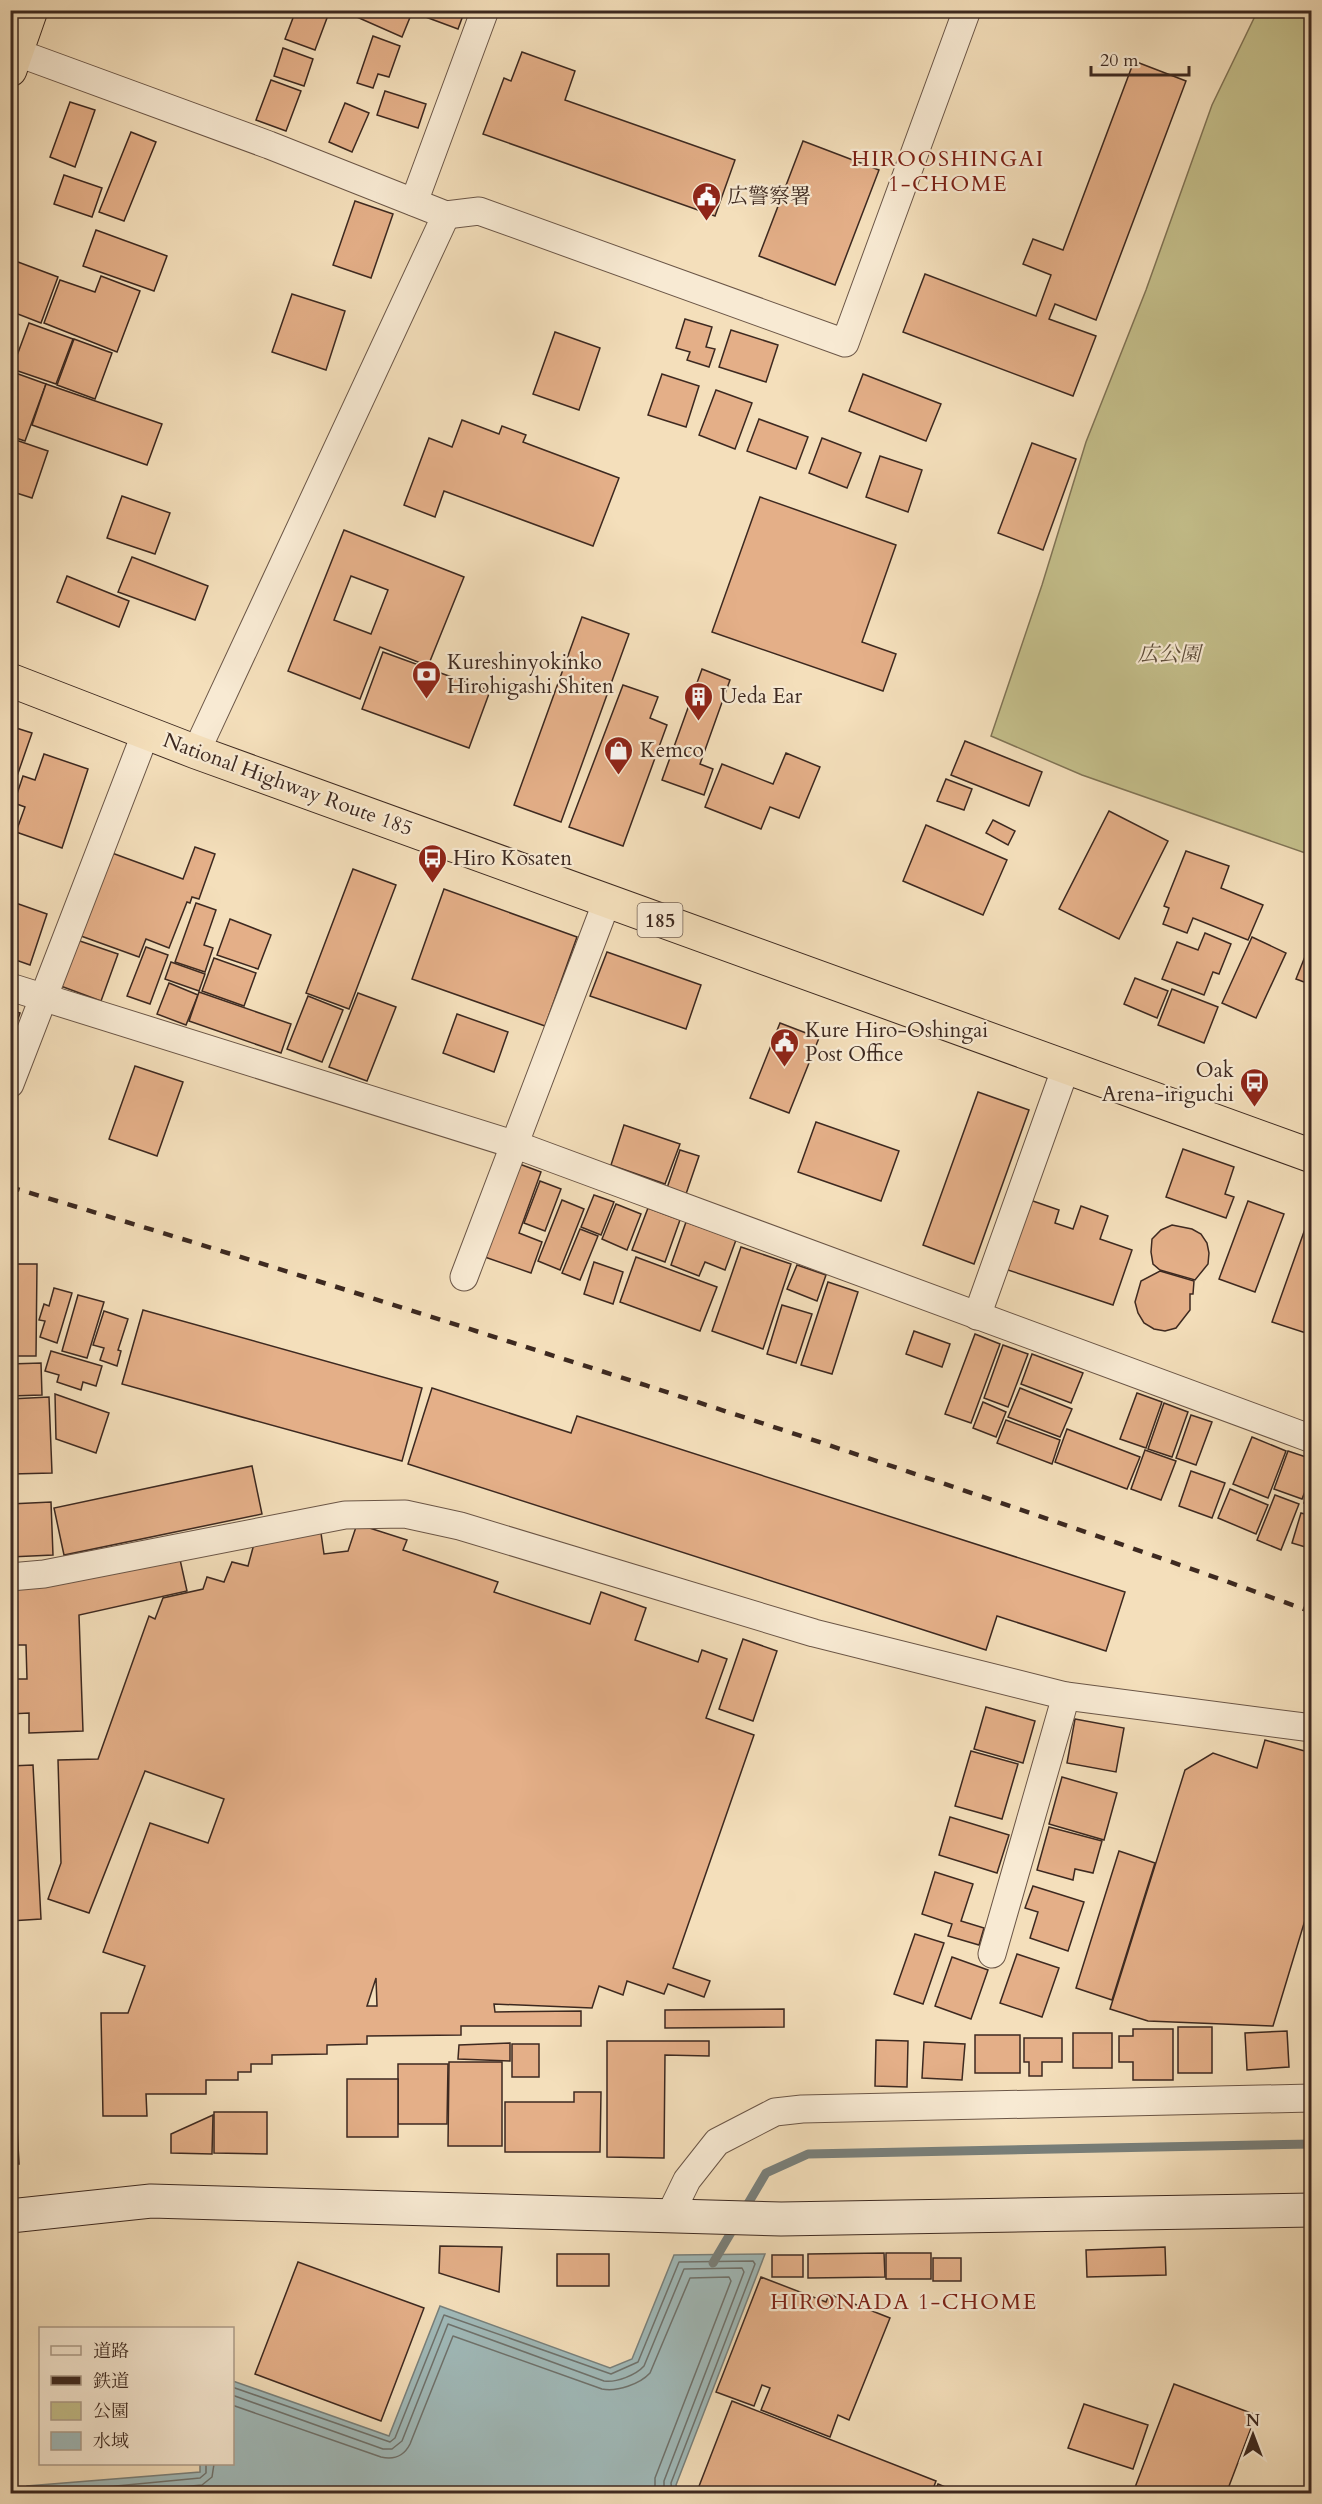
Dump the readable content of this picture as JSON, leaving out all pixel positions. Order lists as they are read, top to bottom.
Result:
{
  "streets": {
    "highway": ["National Highway Route 185", "185"]
  },
  "districts": ["HIROOSHINGAI 1-CHOME", "HIRONADA 1-CHOME"],
  "parks": ["広公園"],
  "places": {
    "public building": ["広警察署", "Kure Hiro-Oshingai Post Office"],
    "bank": ["Kureshinyokinko Hirohigashi Shiten"],
    "building": ["Ueda Ear"],
    "shop": ["Kemco"],
    "bus stop": ["Hiro Kosaten", "Oak Arena-iriguchi"]
  },
  "legend": [
    "道路",
    "鉄道",
    "公園",
    "水域"
  ],
  "scale_bar": "20 m",
  "north": "top"
}
